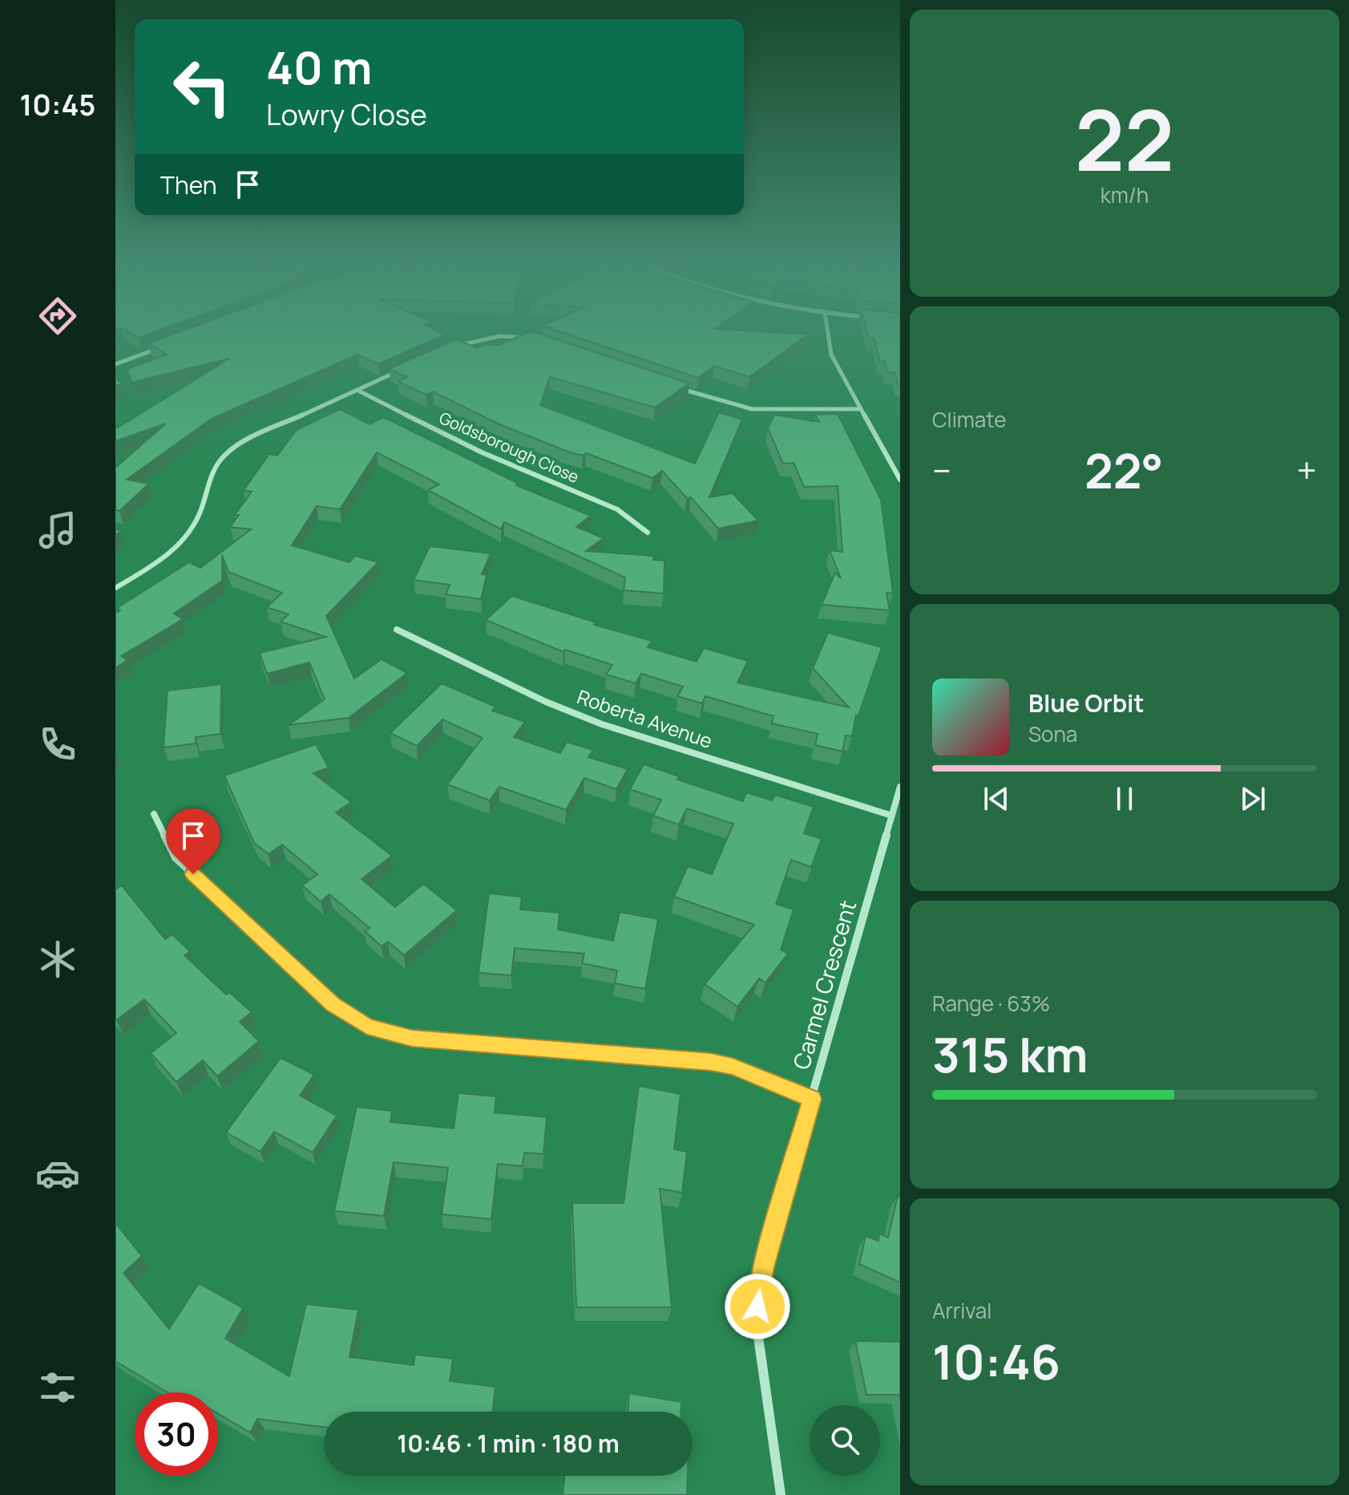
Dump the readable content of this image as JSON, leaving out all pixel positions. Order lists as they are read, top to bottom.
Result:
{
  "streets": {
    "street": ["Goldsborough Close", "Roberta Avenue", "Carmel Crescent"]
  },
  "crossings": [
    ["Roberta Avenue", "Carmel Crescent"]
  ],
  "page": {
    "tabs": "10:45",
    "tile": [
      ["22", "km/h"],
      "Climate",
      ["Range · 63%", "315 km"],
      ["Arrival", "10:46"]
    ],
    "turn": ["40 m", "Lowry Close"],
    "then": "Then",
    "heat": ["−", "22°", "+"],
    "song": ["Blue Orbit", "Sona"],
    "limit": "30",
    "trip": "10:46 · 1 min · 180 m"
  }
}
